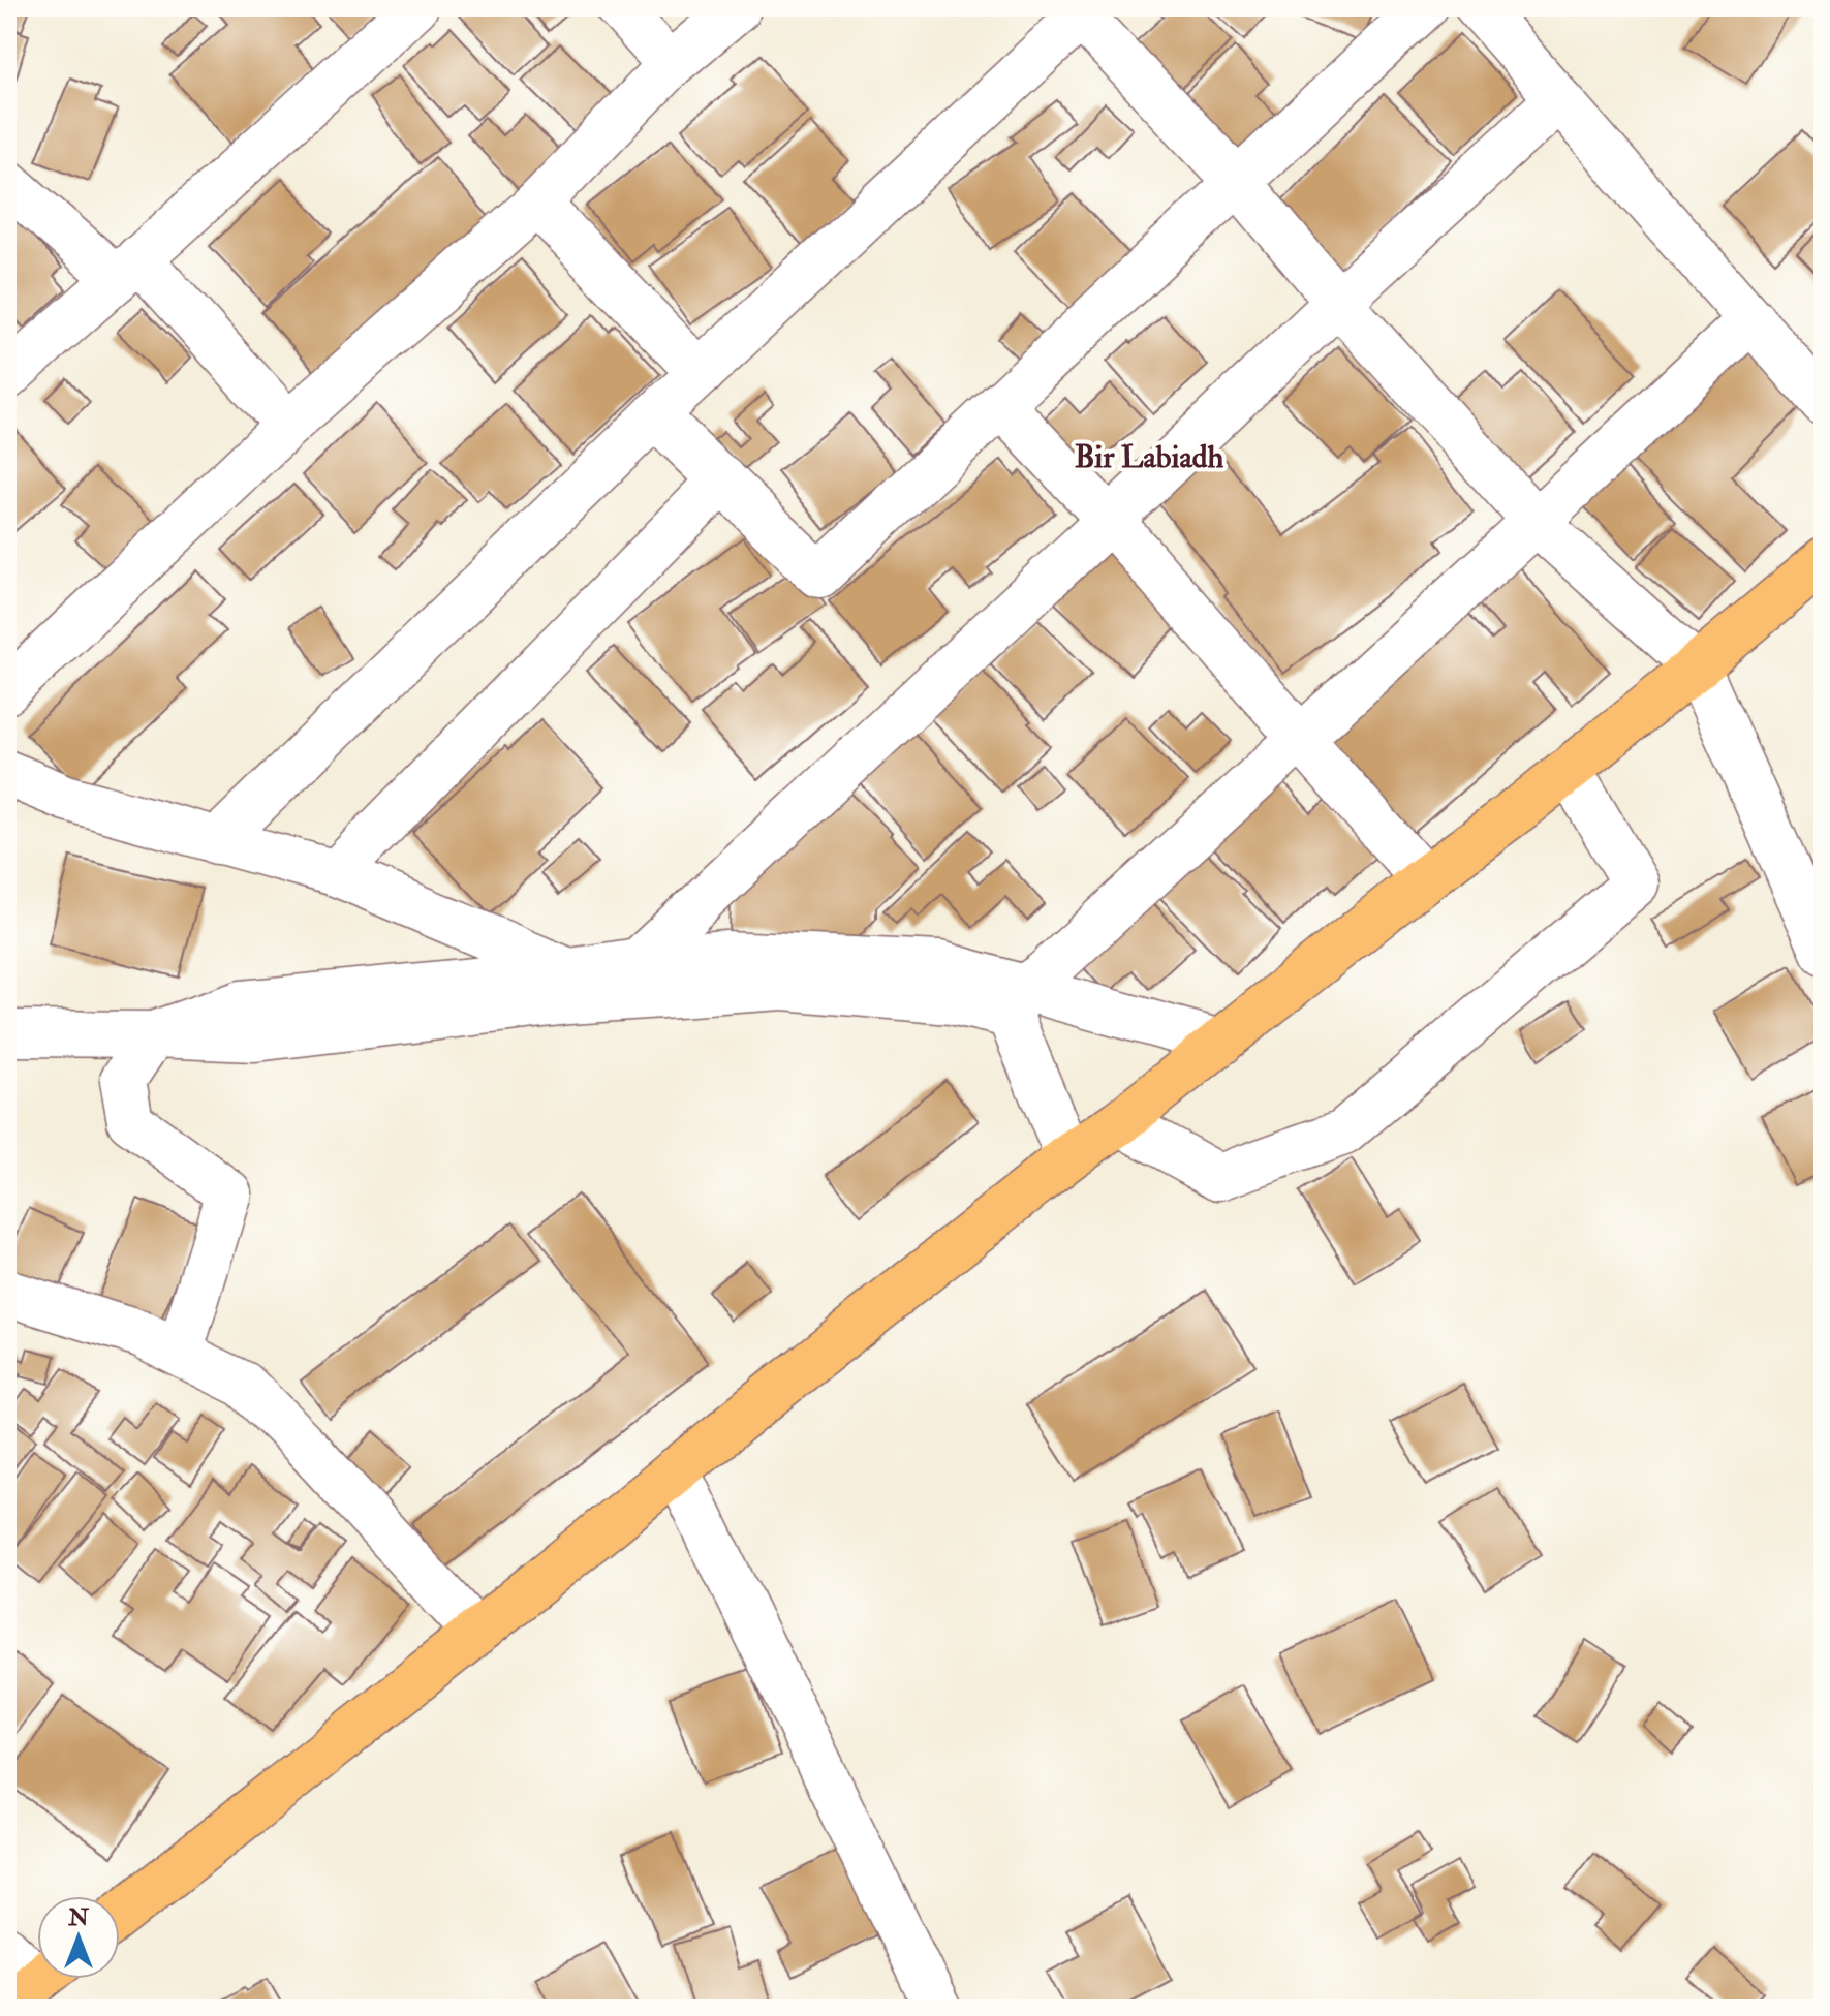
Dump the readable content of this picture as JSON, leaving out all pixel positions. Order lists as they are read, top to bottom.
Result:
{
  "districts": ["Bir Labiadh"],
  "north": "top"
}
